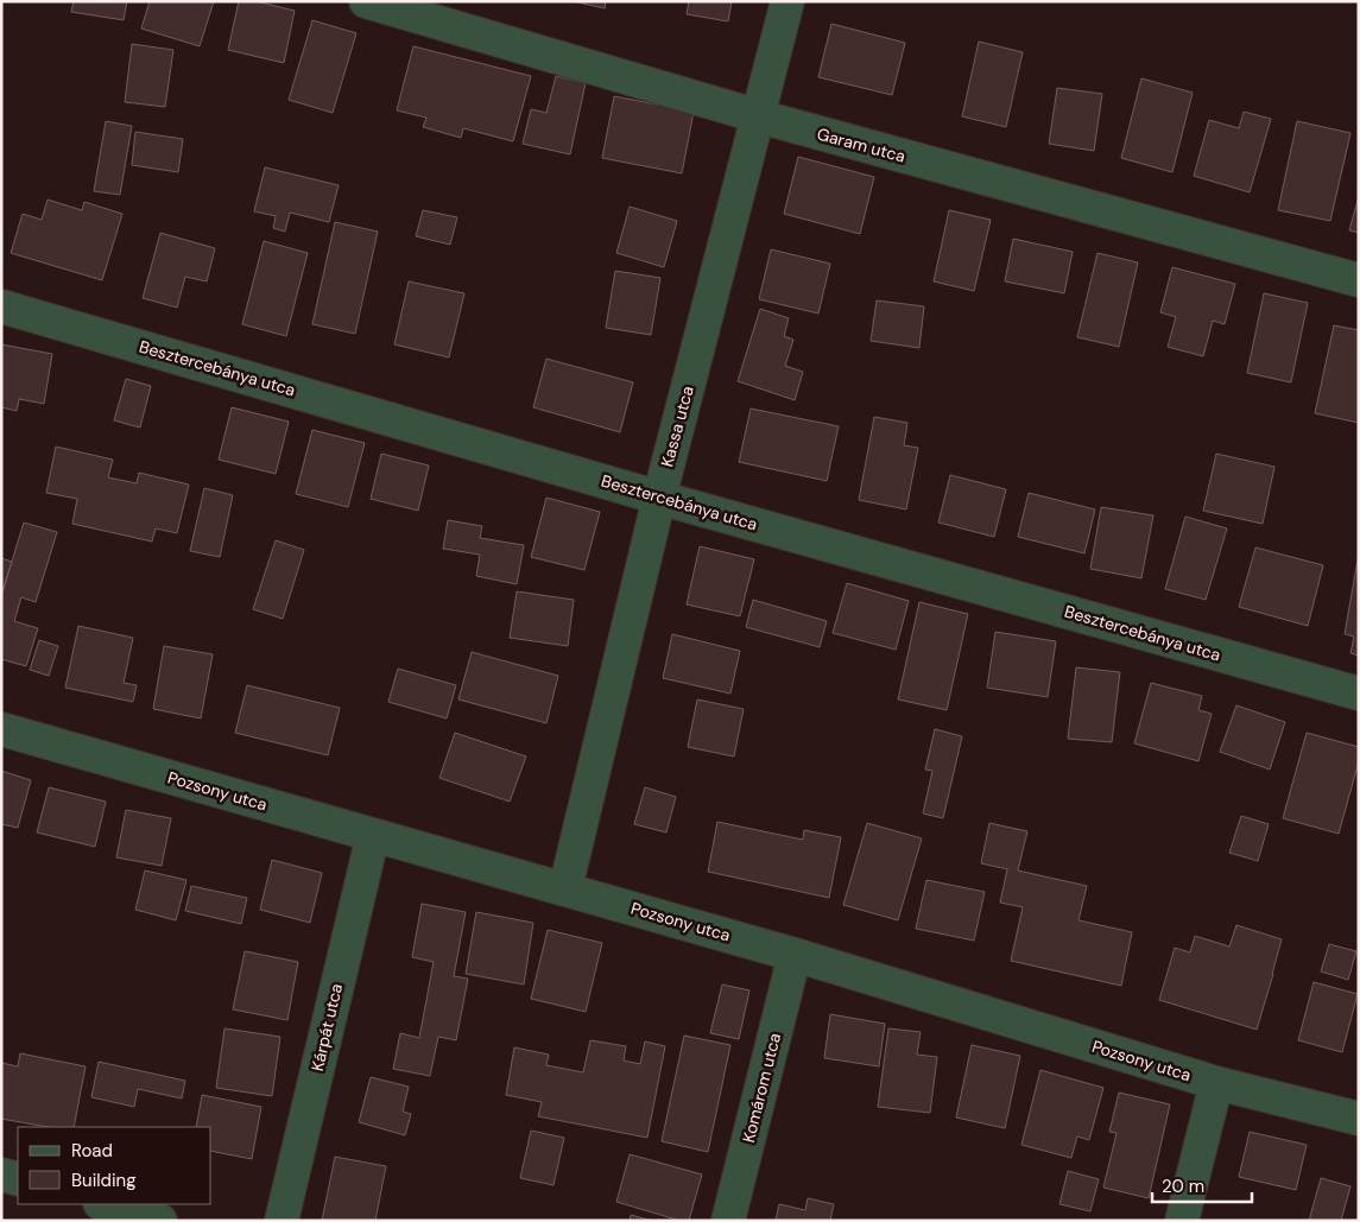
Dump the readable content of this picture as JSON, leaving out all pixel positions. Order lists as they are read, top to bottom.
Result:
{
  "streets": {
    "street": [
      "Garam utca",
      "Besztercebánya utca",
      "Kassa utca",
      "Pozsony utca",
      "Kárpát utca",
      "Komárom utca"
    ]
  },
  "crossings": [
    ["Garam utca", "Kassa utca"],
    ["Besztercebánya utca", "Kassa utca"],
    ["Kassa utca", "Pozsony utca"],
    ["Pozsony utca", "Kárpát utca"],
    ["Pozsony utca", "Komárom utca"]
  ],
  "legend": ["Road", "Building"],
  "scale_bar": "20 m"
}
